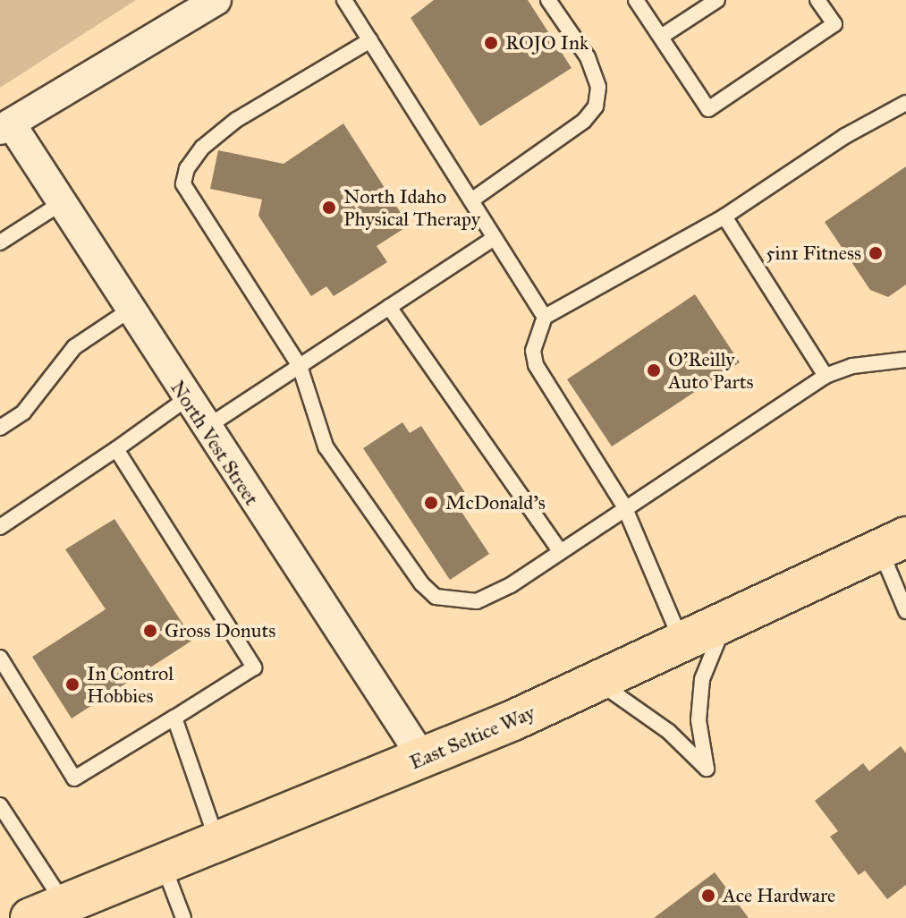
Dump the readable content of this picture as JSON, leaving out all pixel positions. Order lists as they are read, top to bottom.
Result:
{
  "streets": {
    "main road": ["East Seltice Way"],
    "street": ["North Vest Street"]
  },
  "crossings": [
    ["North Vest Street", "East Seltice Way"]
  ],
  "places": [
    "ROJO Ink",
    "North Idaho Physical Therapy",
    "5in1 Fitness",
    "O'Reilly Auto Parts",
    "McDonald's",
    "Gross Donuts",
    "In Control Hobbies",
    "Ace Hardware"
  ]
}
